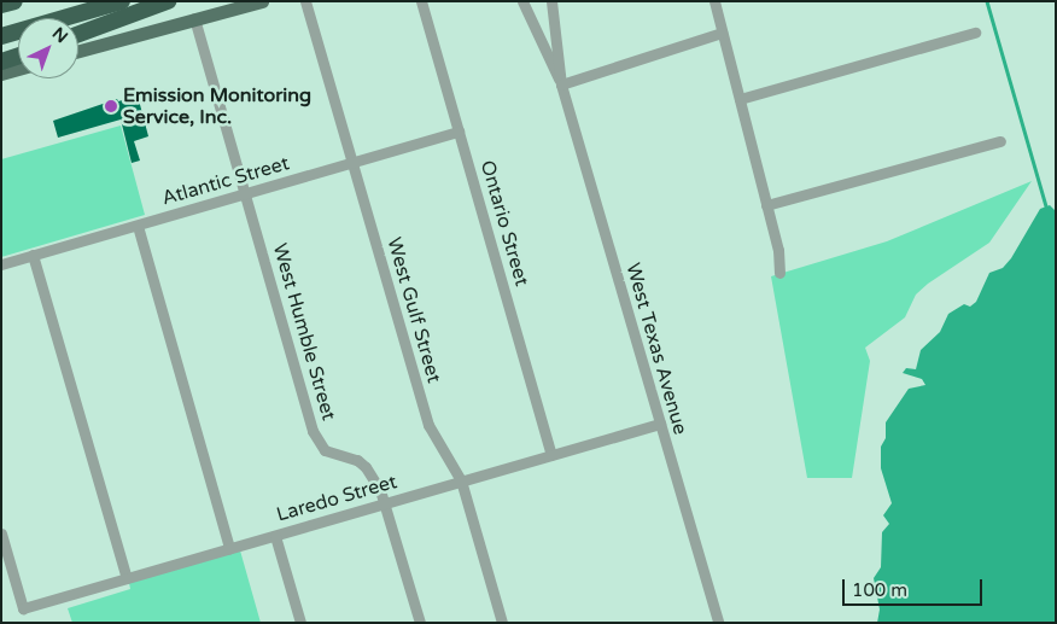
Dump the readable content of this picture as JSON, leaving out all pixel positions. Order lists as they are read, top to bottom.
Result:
{
  "streets": {
    "street": [
      "Atlantic Street",
      "Ontario Street",
      "West Gulf Street",
      "West Humble Street",
      "West Texas Avenue",
      "Laredo Street"
    ]
  },
  "crossings": [
    ["Atlantic Street", "Ontario Street"],
    ["Atlantic Street", "West Gulf Street"],
    ["Atlantic Street", "West Humble Street"],
    ["Ontario Street", "Laredo Street"],
    ["West Gulf Street", "Laredo Street"],
    ["West Humble Street", "Laredo Street"],
    ["West Texas Avenue", "Laredo Street"]
  ],
  "places": ["Emission Monitoring Service, Inc."],
  "scale_bar": "100 m",
  "north": "top right"
}
